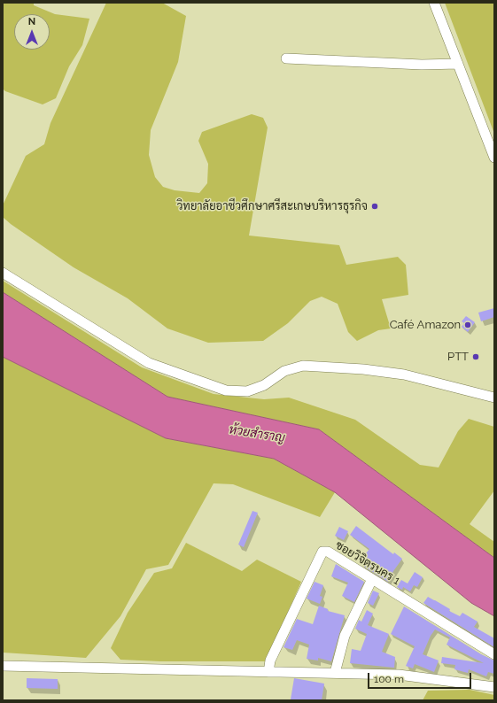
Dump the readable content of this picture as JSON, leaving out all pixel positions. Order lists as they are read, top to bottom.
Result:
{
  "streets": {
    "street": ["ซอยวิจิตรนคร 1"]
  },
  "water": ["ห้วยสำราญ"],
  "places": ["วิทยาลัยอาชีวศึกษาศรีสะเกษบริหารธุรกิจ", "Café Amazon", "PTT"],
  "scale_bar": "100 m",
  "north": "top"
}
